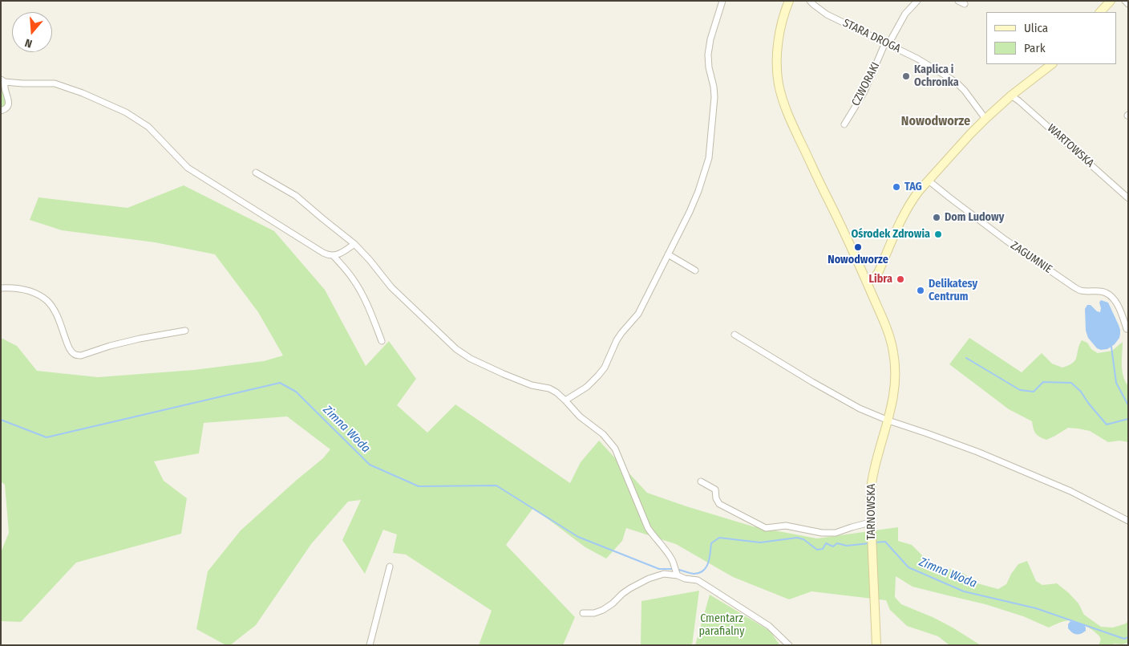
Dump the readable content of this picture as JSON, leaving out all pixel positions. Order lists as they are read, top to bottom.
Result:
{
  "streets": {
    "main road": ["TARNOWSKA"],
    "street": [
      "STARA DROGA",
      "CZWORAKI",
      "WARTOWSKA",
      "ZAGUMNIE"
    ]
  },
  "crossings": [
    ["STARA DROGA", "CZWORAKI"]
  ],
  "districts": ["Nowodworze"],
  "water": ["Zimna Woda"],
  "parks": ["Cmentarz parafialny"],
  "places": [
    "Kaplica i Ochronka",
    "TAG",
    "Dom Ludowy",
    "Ośrodek Zdrowia",
    "Nowodworze",
    "Libra",
    "Delikatesy Centrum"
  ],
  "legend": ["Ulica", "Park"],
  "north": "bottom"
}
